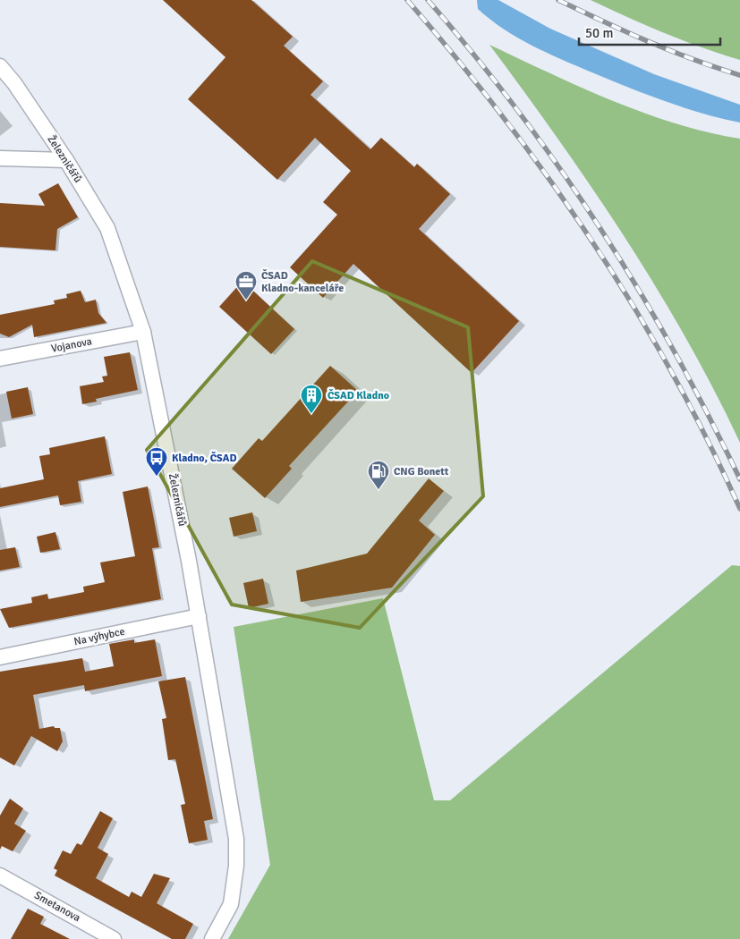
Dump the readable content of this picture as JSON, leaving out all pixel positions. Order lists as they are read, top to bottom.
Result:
{
  "streets": {
    "street": [
      "Železničářů",
      "Vojanova",
      "Na výhybce",
      "Smetanova"
    ]
  },
  "crossings": [
    ["Železničářů", "Vojanova"],
    ["Železničářů", "Na výhybce"]
  ],
  "places": {
    "office": ["ČSAD Kladno-kanceláře"],
    "building": ["ČSAD Kladno"],
    "bus stop": ["Kladno, ČSAD"],
    "fuel station": ["CNG Bonett"]
  },
  "scale_bar": "50 m"
}
